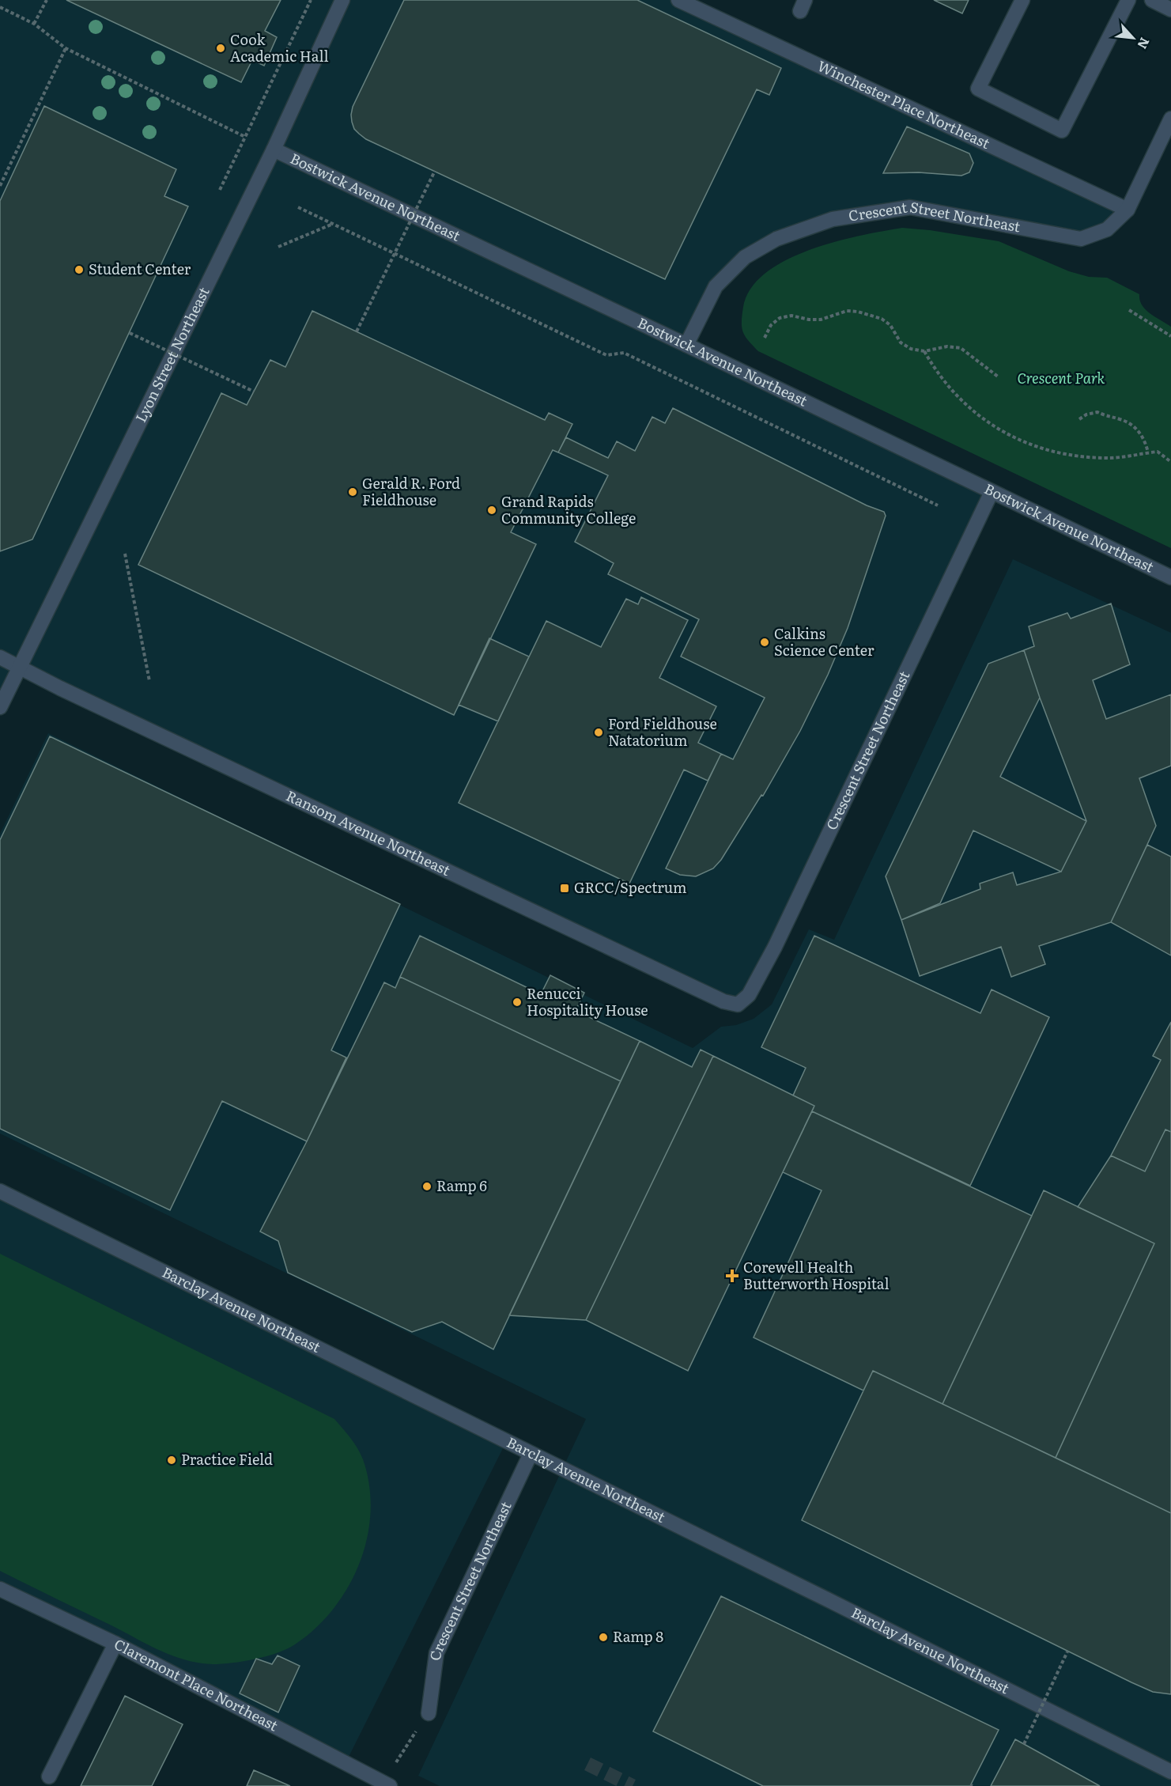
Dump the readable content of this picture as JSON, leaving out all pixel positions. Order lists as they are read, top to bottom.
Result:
{
  "streets": {
    "street": [
      "Winchester Place Northeast",
      "Bostwick Avenue Northeast",
      "Crescent Street Northeast",
      "Lyon Street Northeast",
      "Ransom Avenue Northeast",
      "Barclay Avenue Northeast",
      "Claremont Place Northeast"
    ]
  },
  "crossings": [
    ["Winchester Place Northeast", "Crescent Street Northeast"],
    ["Bostwick Avenue Northeast", "Crescent Street Northeast"],
    ["Bostwick Avenue Northeast", "Lyon Street Northeast"],
    ["Crescent Street Northeast", "Ransom Avenue Northeast"],
    ["Crescent Street Northeast", "Barclay Avenue Northeast"],
    ["Lyon Street Northeast", "Ransom Avenue Northeast"]
  ],
  "parks": ["Crescent Park"],
  "places": {
    "other": [
      "Cook Academic Hall",
      "Student Center",
      "Gerald R. Ford Fieldhouse",
      "Grand Rapids Community College",
      "Calkins Science Center",
      "Ford Fieldhouse Natatorium",
      "Renucci Hospitality House",
      "Ramp 6",
      "Practice Field",
      "Ramp 8"
    ],
    "transit": ["GRCC/Spectrum"],
    "health": ["Corewell Health Butterworth Hospital"]
  },
  "north": "bottom right"
}
